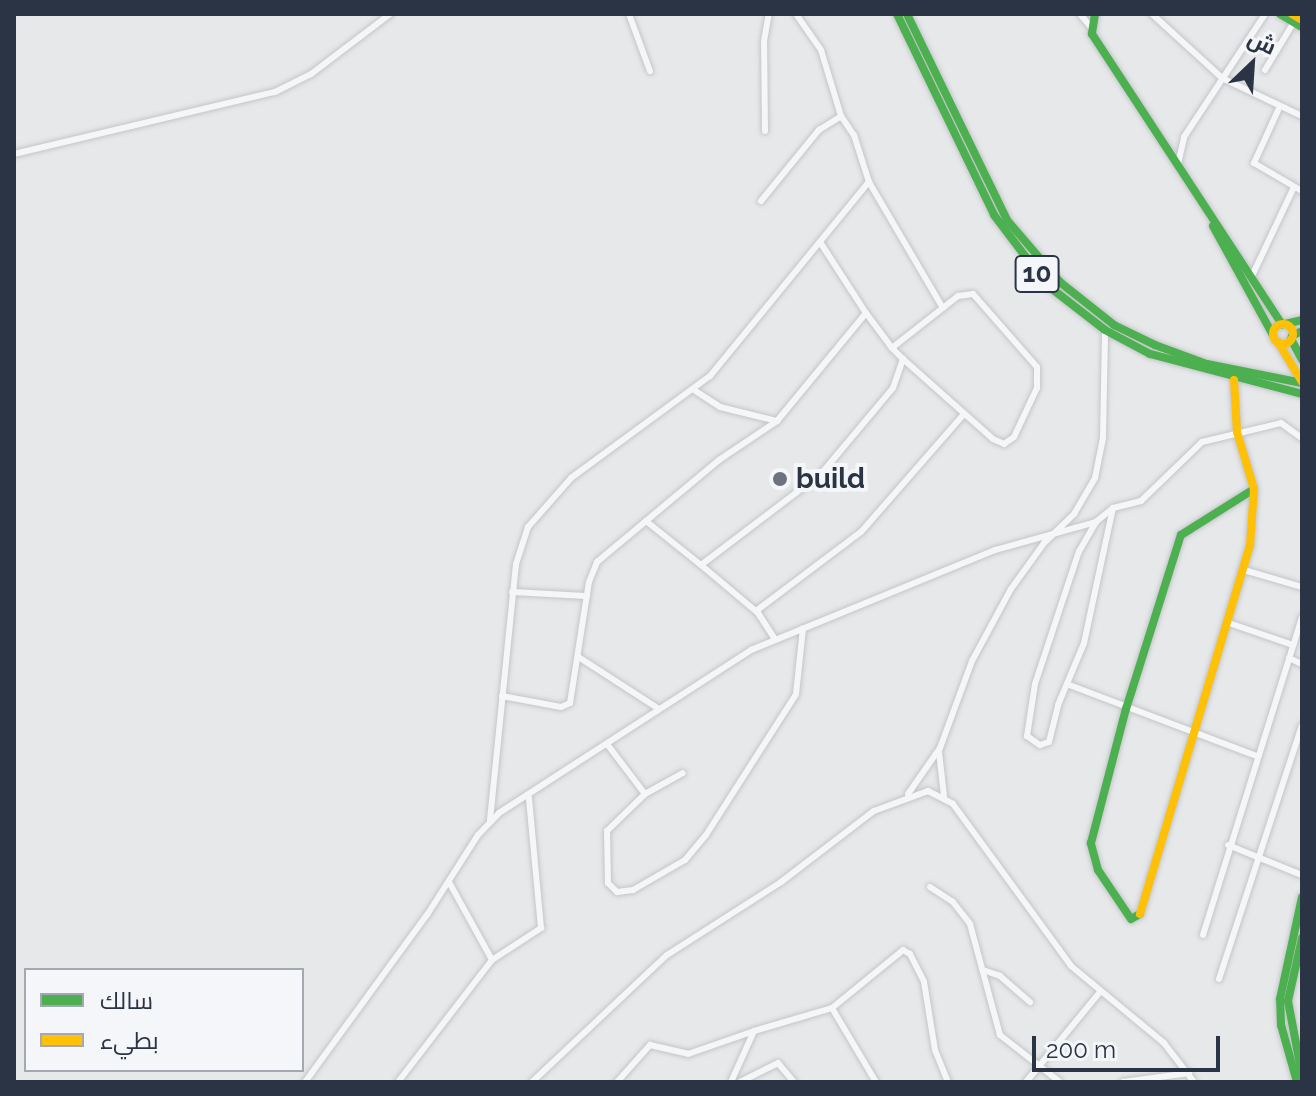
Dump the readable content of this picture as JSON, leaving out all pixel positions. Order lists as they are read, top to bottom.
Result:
{
  "streets": {
    "main road": ["10"]
  },
  "places": ["build"],
  "legend": ["سالك", "بطيء"],
  "scale_bar": "200 m",
  "north": "top right"
}
